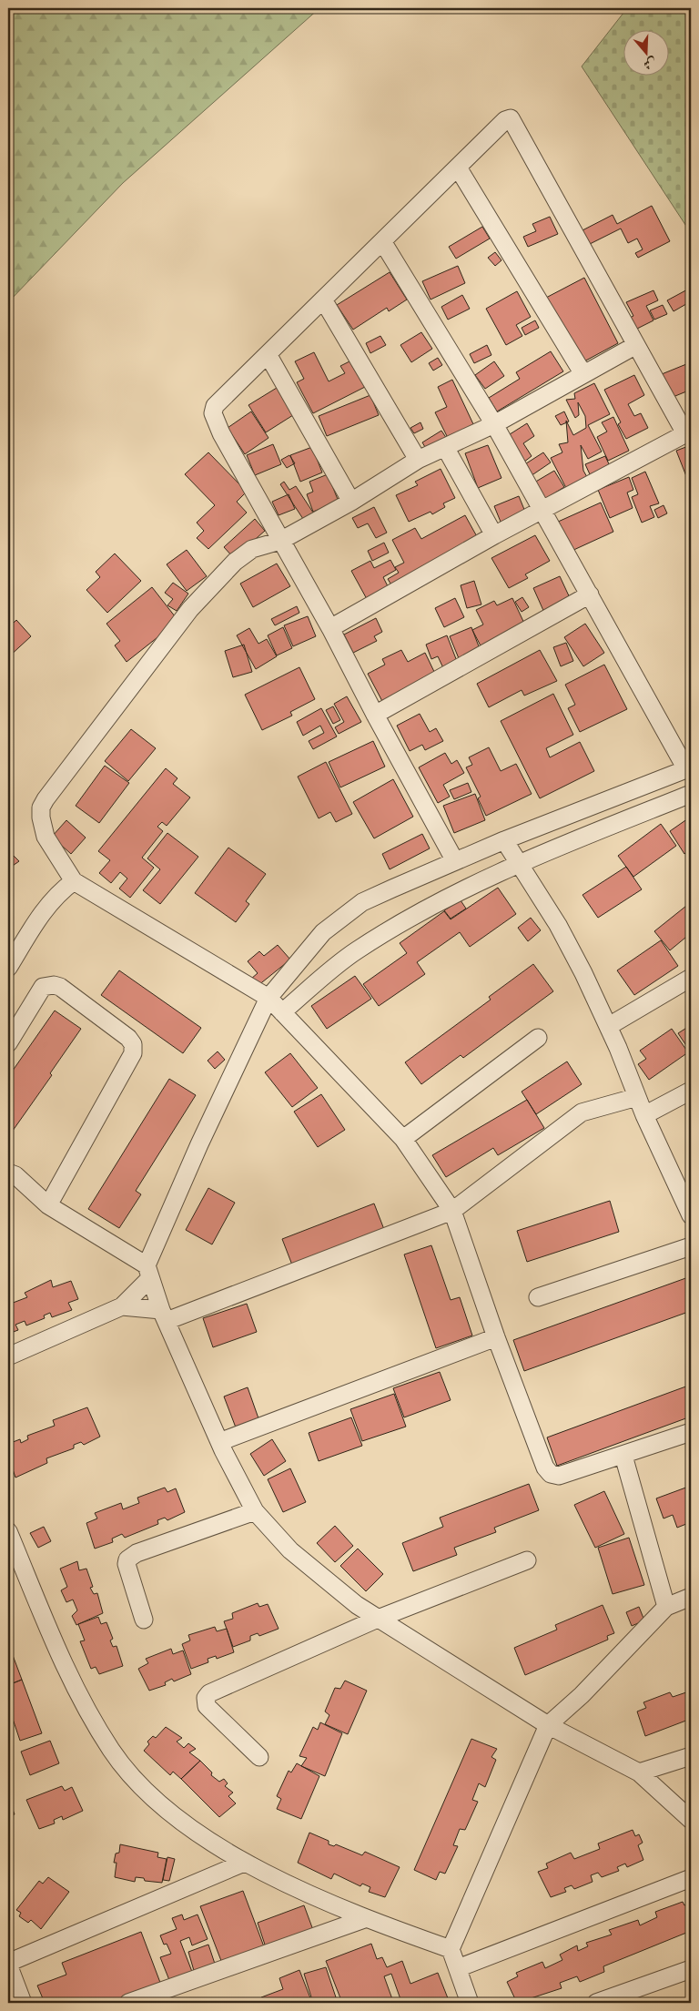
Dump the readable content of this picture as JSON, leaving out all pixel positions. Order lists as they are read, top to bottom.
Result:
{
  "north": "bottom"
}
